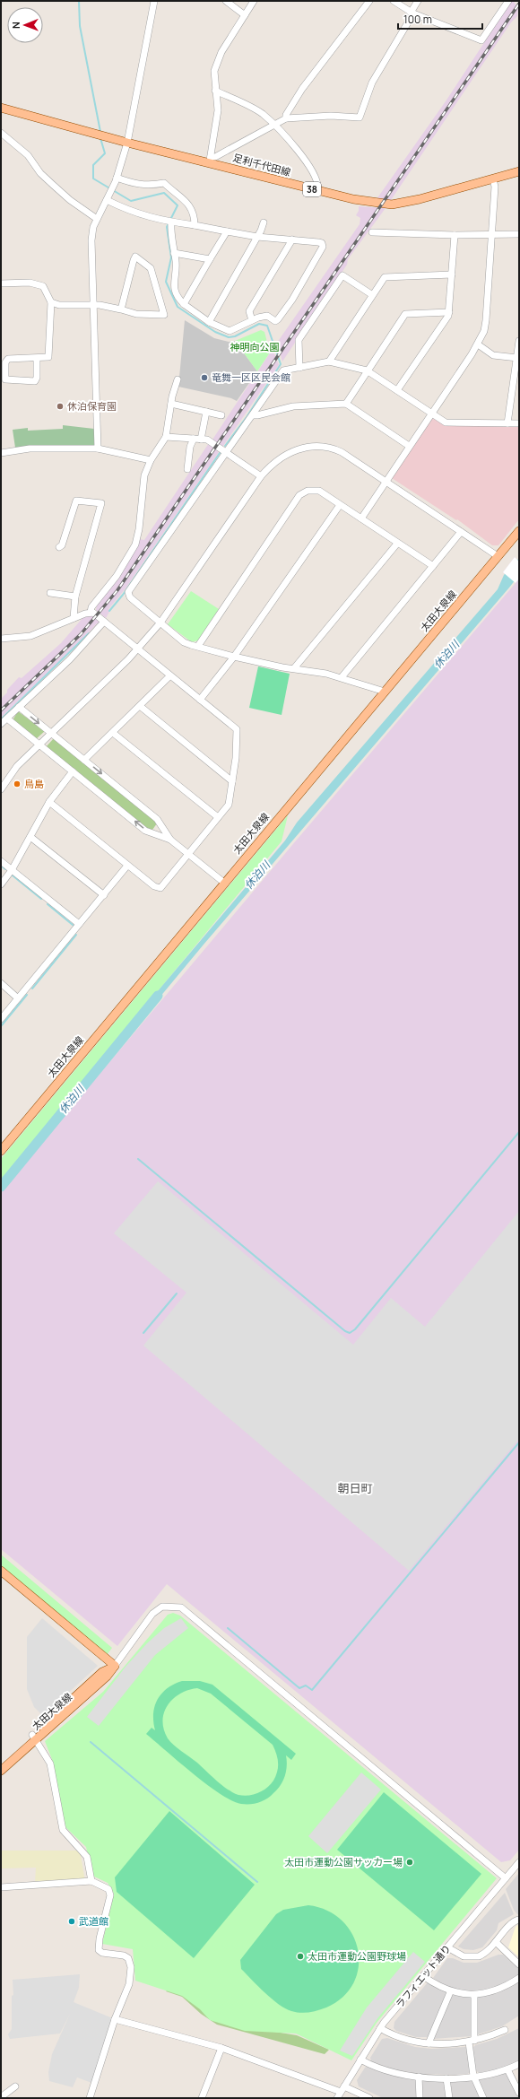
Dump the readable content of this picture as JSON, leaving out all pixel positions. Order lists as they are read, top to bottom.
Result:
{
  "streets": {
    "main road": ["足利千代田線", "38", "太田大泉線"],
    "street": ["ラフィエット通り"]
  },
  "districts": ["朝日町"],
  "water": ["休泊川"],
  "parks": ["神明向公園"],
  "places": [
    "竜舞一区区民会館",
    "休泊保育園",
    "鳥島",
    "太田市運動公園サッカー場",
    "武道館",
    "太田市運動公園野球場"
  ],
  "scale_bar": "100 m",
  "north": "left"
}
